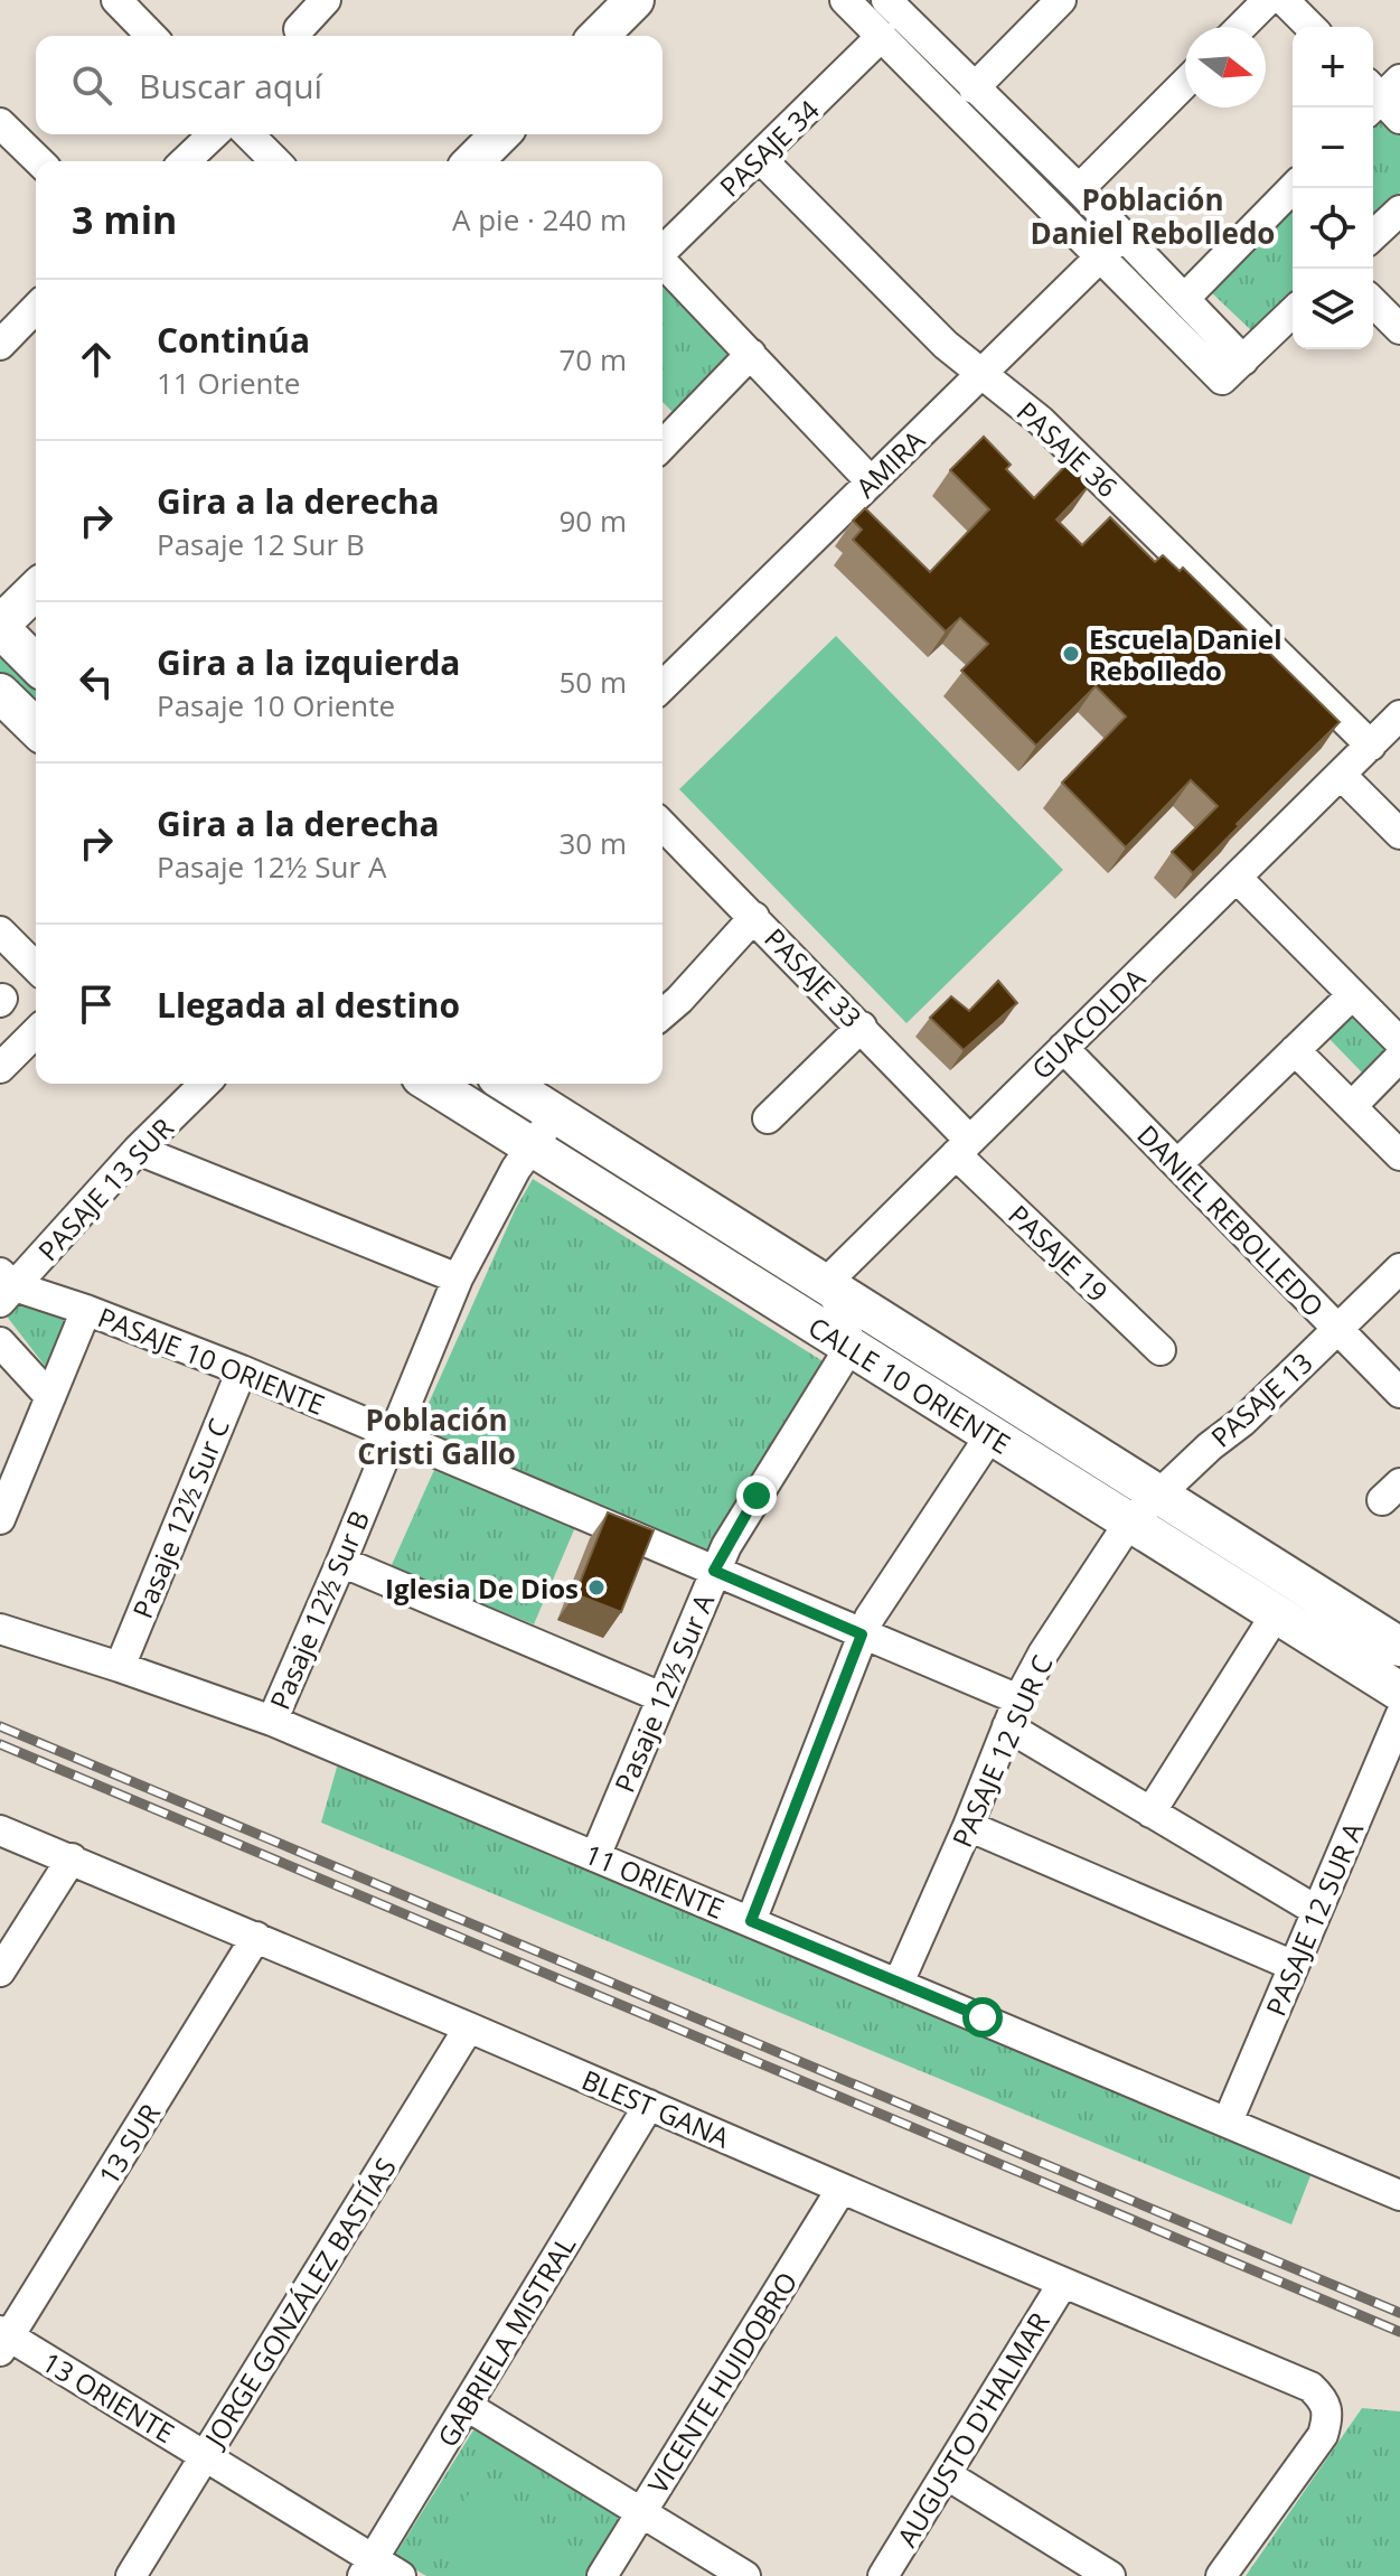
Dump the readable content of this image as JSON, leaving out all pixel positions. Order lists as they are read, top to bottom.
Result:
{
  "streets": {
    "main road": ["CALLE 10 ORIENTE"],
    "street": [
      "PASAJE 34",
      "PASAJE 36",
      "AMIRA",
      "PASAJE 33",
      "GUACOLDA",
      "PASAJE 13 SUR",
      "DANIEL REBOLLEDO",
      "PASAJE 19",
      "PASAJE 10 ORIENTE",
      "PASAJE 13",
      "Pasaje 12½ Sur C",
      "Pasaje 12½ Sur B",
      "Pasaje 12½ Sur A",
      "PASAJE 12 SUR C",
      "11 ORIENTE",
      "PASAJE 12 SUR A",
      "BLEST GANA",
      "13 SUR",
      "JORGE GONZÁLEZ BASTÍAS",
      "GABRIELA MISTRAL",
      "VICENTE HUIDOBRO",
      "13 ORIENTE",
      "AUGUSTO D'HALMAR"
    ]
  },
  "crossings": [
    ["PASAJE 34", "PASAJE 36"],
    ["PASAJE 36", "AMIRA"],
    ["PASAJE 36", "GUACOLDA"],
    ["PASAJE 33", "GUACOLDA"],
    ["PASAJE 33", "PASAJE 19"],
    ["GUACOLDA", "DANIEL REBOLLEDO"],
    ["GUACOLDA", "PASAJE 19"],
    ["GUACOLDA", "CALLE 10 ORIENTE"],
    ["PASAJE 13 SUR", "PASAJE 10 ORIENTE"],
    ["DANIEL REBOLLEDO", "PASAJE 13"],
    ["PASAJE 10 ORIENTE", "Pasaje 12½ Sur C"],
    ["PASAJE 10 ORIENTE", "Pasaje 12½ Sur B"],
    ["PASAJE 10 ORIENTE", "Pasaje 12½ Sur A"],
    ["PASAJE 10 ORIENTE", "PASAJE 12 SUR C"],
    ["PASAJE 10 ORIENTE", "PASAJE 12 SUR A"],
    ["CALLE 10 ORIENTE", "PASAJE 13"],
    ["CALLE 10 ORIENTE", "Pasaje 12½ Sur B"],
    ["CALLE 10 ORIENTE", "Pasaje 12½ Sur A"],
    ["CALLE 10 ORIENTE", "PASAJE 12 SUR C"],
    ["PASAJE 13", "PASAJE 12 SUR C"],
    ["Pasaje 12½ Sur C", "11 ORIENTE"],
    ["Pasaje 12½ Sur B", "11 ORIENTE"],
    ["Pasaje 12½ Sur A", "11 ORIENTE"],
    ["PASAJE 12 SUR C", "11 ORIENTE"],
    ["11 ORIENTE", "PASAJE 12 SUR A"],
    ["BLEST GANA", "13 SUR"],
    ["BLEST GANA", "JORGE GONZÁLEZ BASTÍAS"],
    ["BLEST GANA", "GABRIELA MISTRAL"],
    ["BLEST GANA", "VICENTE HUIDOBRO"],
    ["BLEST GANA", "AUGUSTO D'HALMAR"],
    ["13 SUR", "13 ORIENTE"],
    ["JORGE GONZÁLEZ BASTÍAS", "13 ORIENTE"],
    ["GABRIELA MISTRAL", "13 ORIENTE"]
  ],
  "districts": ["Población Daniel Rebolledo", "Población Cristi Gallo"],
  "places": ["Escuela Daniel Rebolledo", "Iglesia De Dios"],
  "north": "right",
  "page": {
    "map_buttons": ["+", "−"],
    "search": "Buscar aquí",
    "heading": ["3 min", "A pie · 240 m"],
    "list": [
      ["Continúa", "11 Oriente", "70 m"],
      ["Gira a la derecha", "Pasaje 12 Sur B", "90 m"],
      ["Gira a la izquierda", "Pasaje 10 Oriente", "50 m"],
      ["Gira a la derecha", "Pasaje 12½ Sur A", "30 m"],
      "Llegada al destino"
    ]
  }
}
